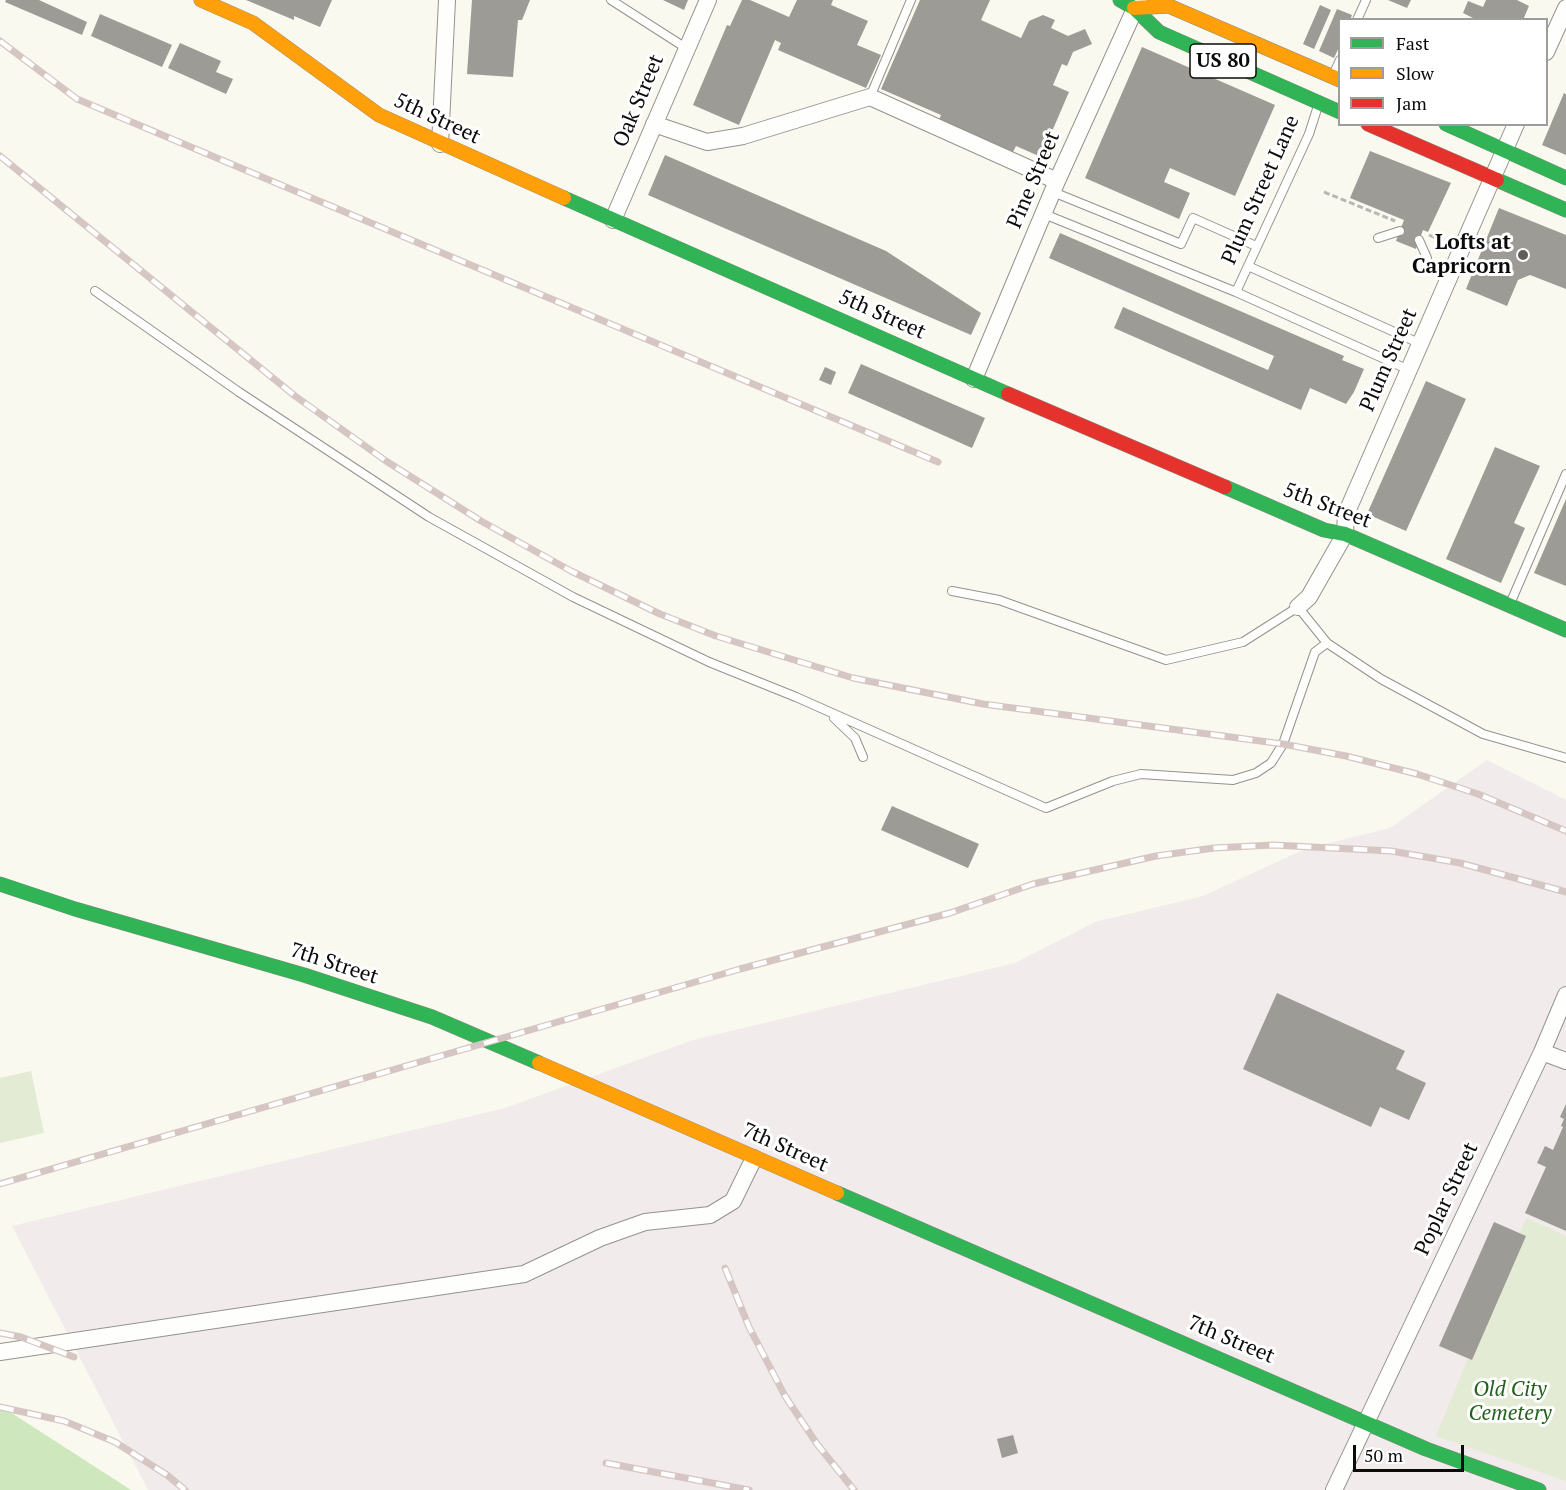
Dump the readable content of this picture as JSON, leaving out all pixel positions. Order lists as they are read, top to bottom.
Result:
{
  "streets": {
    "street": [
      "US 80",
      "Oak Street",
      "5th Street",
      "Pine Street",
      "Plum Street",
      "7th Street",
      "Poplar Street"
    ],
    "lane": ["Plum Street Lane"]
  },
  "crossings": [
    ["US 80", "Pine Street"],
    ["US 80", "Plum Street Lane"],
    ["Oak Street", "5th Street"],
    ["5th Street", "Pine Street"],
    ["5th Street", "Plum Street"],
    ["7th Street", "Poplar Street"]
  ],
  "parks": ["Old City Cemetery"],
  "places": ["Lofts at Capricorn"],
  "legend": ["Fast", "Slow", "Jam"],
  "scale_bar": "50 m"
}
